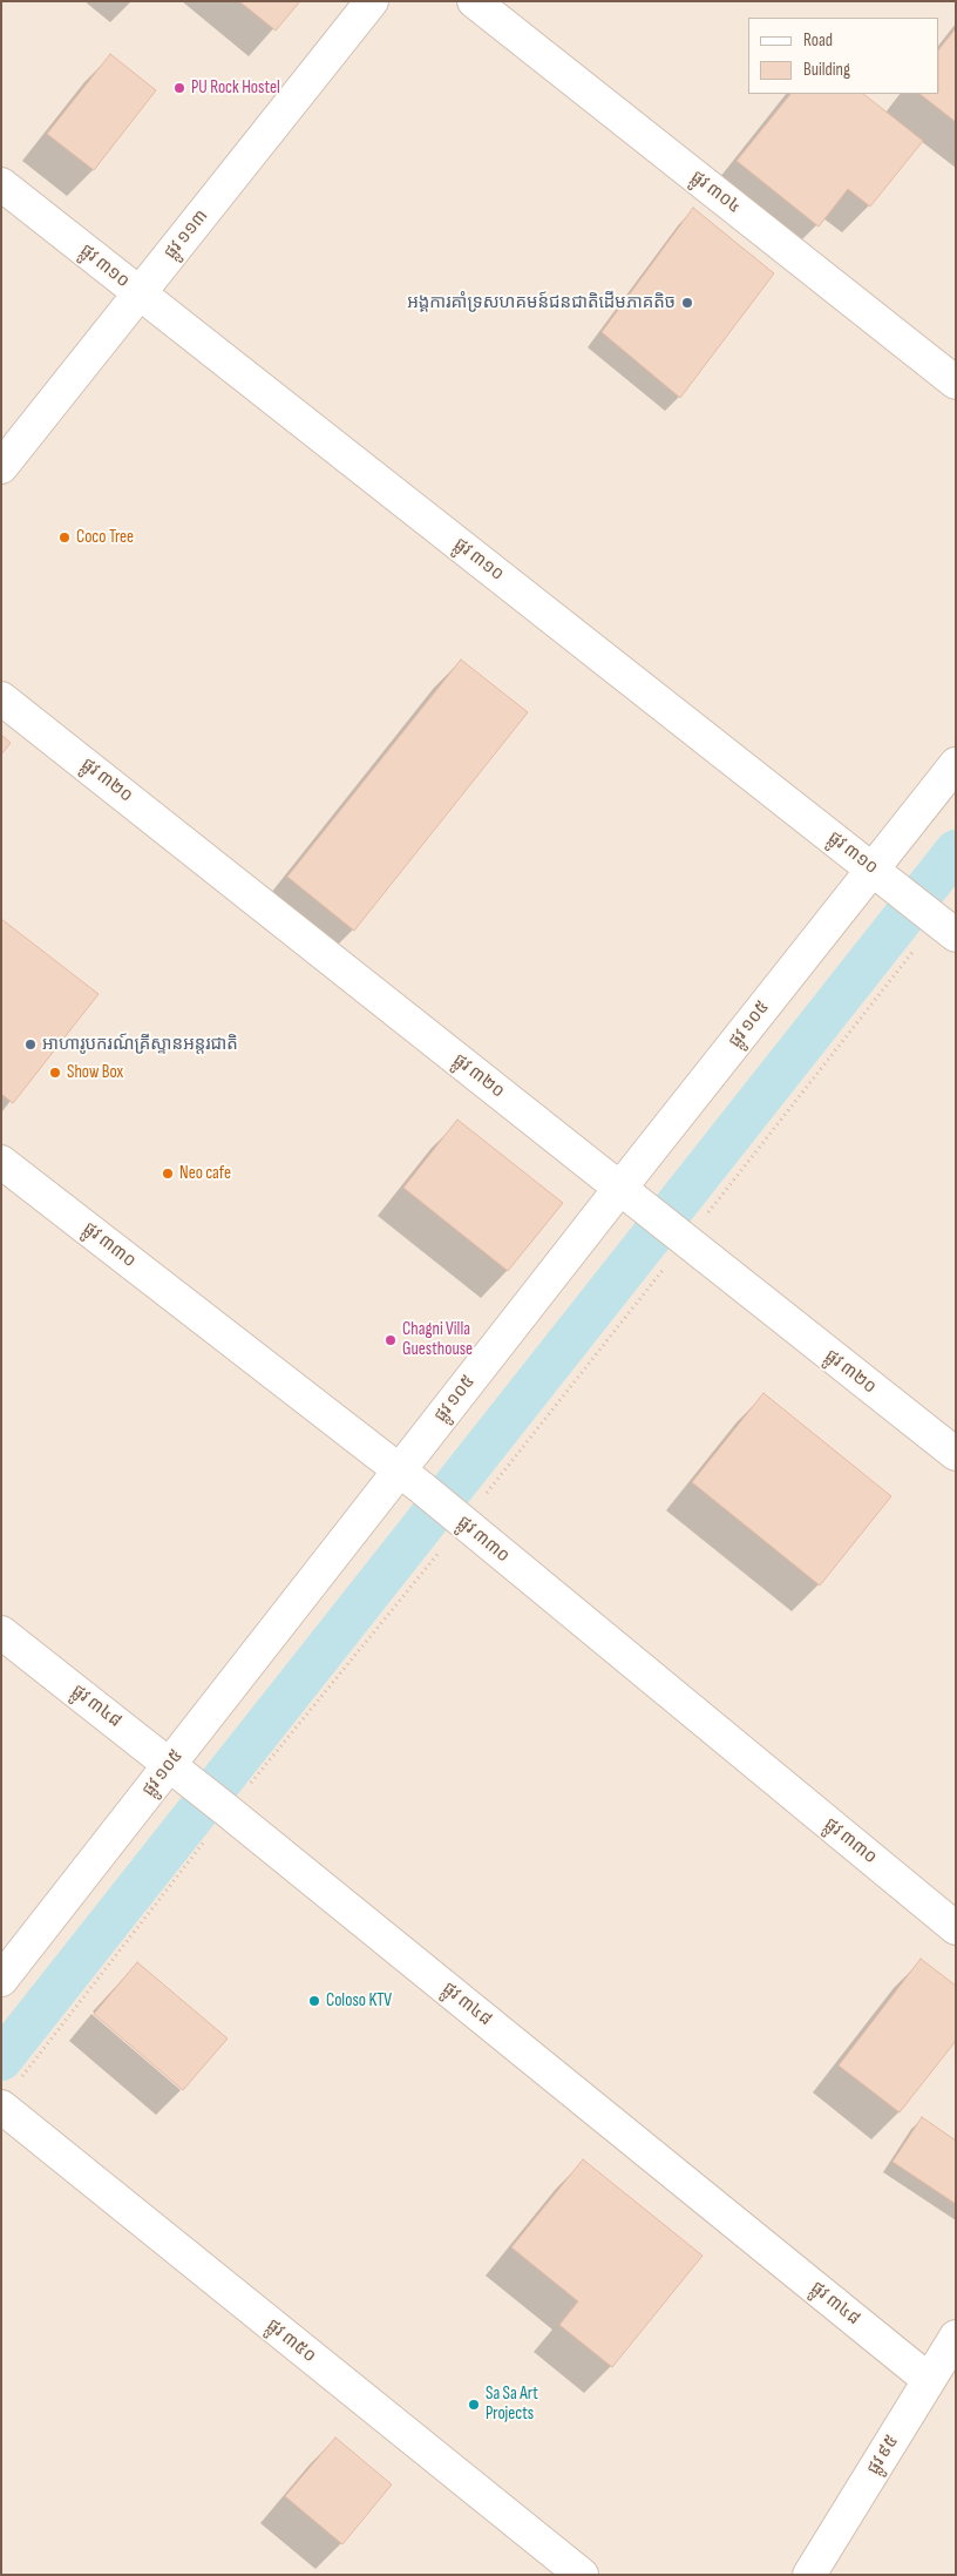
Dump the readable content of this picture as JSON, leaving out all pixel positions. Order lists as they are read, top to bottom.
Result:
{
  "streets": {
    "street": [
      "ផ្លូវ ៣០៤",
      "ផ្លូវ ១១៣",
      "ផ្លូវ ៣១០",
      "ផ្លូវ ៣២០",
      "ផ្លូវ ១០៥",
      "ផ្លូវ ៣៣០",
      "ផ្លូវ ៣៤៨",
      "ផ្លូវ ៣៥០",
      "ផ្លូវ ៩៥"
    ]
  },
  "crossings": [
    ["ផ្លូវ ១១៣", "ផ្លូវ ៣១០"],
    ["ផ្លូវ ៣១០", "ផ្លូវ ១០៥"],
    ["ផ្លូវ ៣២០", "ផ្លូវ ១០៥"],
    ["ផ្លូវ ១០៥", "ផ្លូវ ៣៣០"],
    ["ផ្លូវ ១០៥", "ផ្លូវ ៣៤៨"],
    ["ផ្លូវ ៣៤៨", "ផ្លូវ ៩៥"]
  ],
  "places": [
    "PU Rock Hostel",
    "អង្គការគាំទ្រសហគមន៍ជនជាតិដើមភាគតិច",
    "Coco Tree",
    "អាហារូបករណ៍គ្រីស្ទានអន្តរជាតិ",
    "Show Box",
    "Neo cafe",
    "Chagni Villa Guesthouse",
    "Coloso KTV",
    "Sa Sa Art Projects"
  ],
  "legend": ["Road", "Building"]
}
